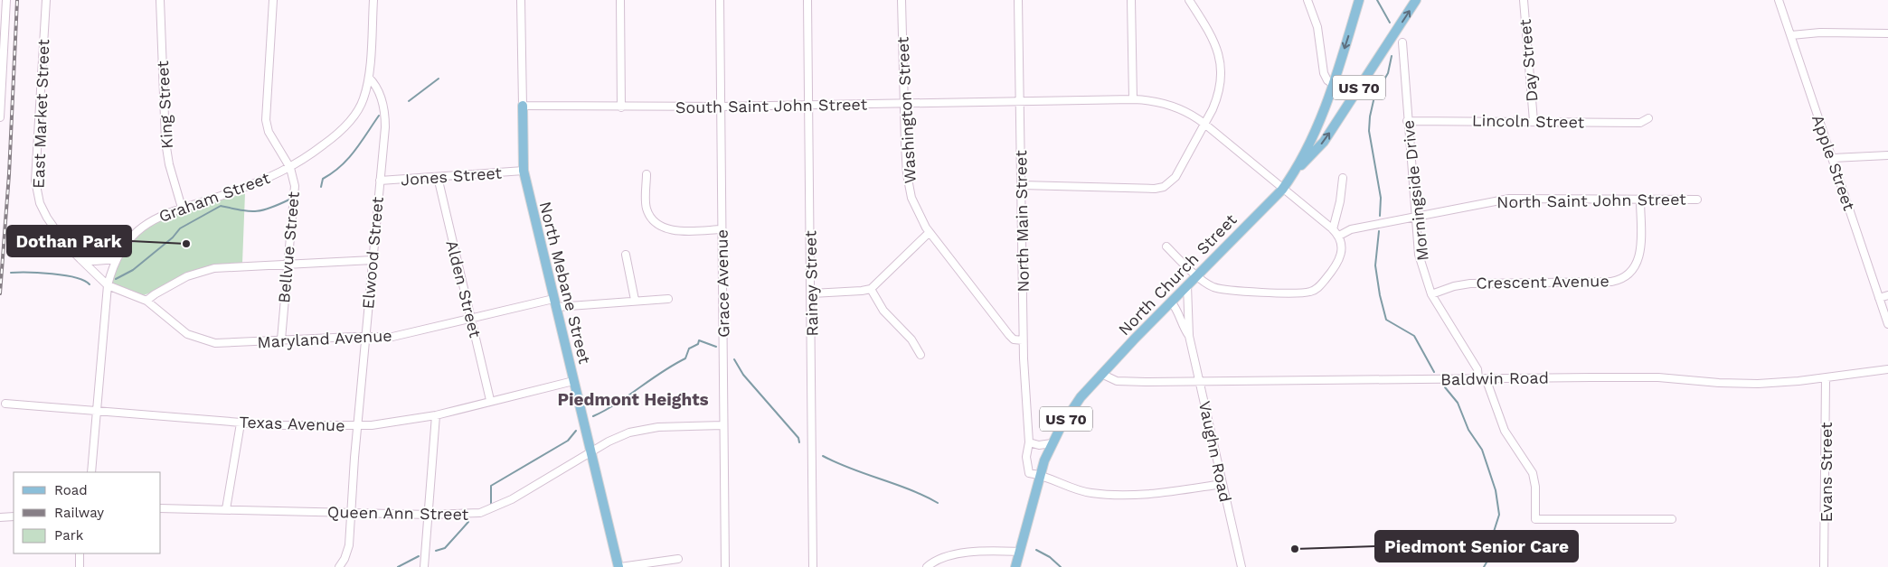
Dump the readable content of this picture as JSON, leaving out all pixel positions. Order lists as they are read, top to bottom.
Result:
{
  "streets": {
    "main road": ["US 70", "North Church Street", "North Mebane Street"],
    "street": [
      "Day Street",
      "King Street",
      "South Saint John Street",
      "Washington Street",
      "East Market Street",
      "Lincoln Street",
      "Apple Street",
      "Jones Street",
      "Morningside Drive",
      "Graham Street",
      "North Saint John Street",
      "North Main Street",
      "Bellvue Street",
      "Elwood Street",
      "Crescent Avenue",
      "Grace Avenue",
      "Rainey Street",
      "Alden Street",
      "Maryland Avenue",
      "Baldwin Road",
      "Texas Avenue",
      "Vaughn Road",
      "Evans Street",
      "Queen Ann Street"
    ]
  },
  "crossings": [
    ["Day Street", "Lincoln Street"],
    ["US 70", "North Church Street"],
    ["King Street", "Graham Street"],
    ["South Saint John Street", "Washington Street"],
    ["South Saint John Street", "North Main Street"],
    ["South Saint John Street", "North Mebane Street"],
    ["South Saint John Street", "Grace Avenue"],
    ["South Saint John Street", "Rainey Street"],
    ["Washington Street", "North Main Street"],
    ["East Market Street", "Graham Street"],
    ["East Market Street", "Maryland Avenue"],
    ["Lincoln Street", "Morningside Drive"],
    ["Jones Street", "Elwood Street"],
    ["Jones Street", "North Mebane Street"],
    ["Jones Street", "Alden Street"],
    ["Morningside Drive", "North Saint John Street"],
    ["Morningside Drive", "Crescent Avenue"],
    ["Morningside Drive", "Baldwin Road"],
    ["Graham Street", "Bellvue Street"],
    ["Graham Street", "Elwood Street"],
    ["Graham Street", "Maryland Avenue"],
    ["Graham Street", "Texas Avenue"],
    ["North Saint John Street", "Crescent Avenue"],
    ["North Main Street", "North Church Street"],
    ["Bellvue Street", "Maryland Avenue"],
    ["Elwood Street", "Maryland Avenue"],
    ["Elwood Street", "Texas Avenue"],
    ["Elwood Street", "Queen Ann Street"],
    ["North Church Street", "Baldwin Road"],
    ["North Church Street", "Vaughn Road"],
    ["North Mebane Street", "Maryland Avenue"],
    ["North Mebane Street", "Texas Avenue"],
    ["North Mebane Street", "Queen Ann Street"],
    ["Grace Avenue", "Queen Ann Street"],
    ["Alden Street", "Maryland Avenue"],
    ["Alden Street", "Texas Avenue"],
    ["Baldwin Road", "Vaughn Road"],
    ["Baldwin Road", "Evans Street"]
  ],
  "districts": ["Piedmont Heights"],
  "places": ["Dothan Park", "Piedmont Senior Care"],
  "legend": ["Road", "Railway", "Park"]
}
